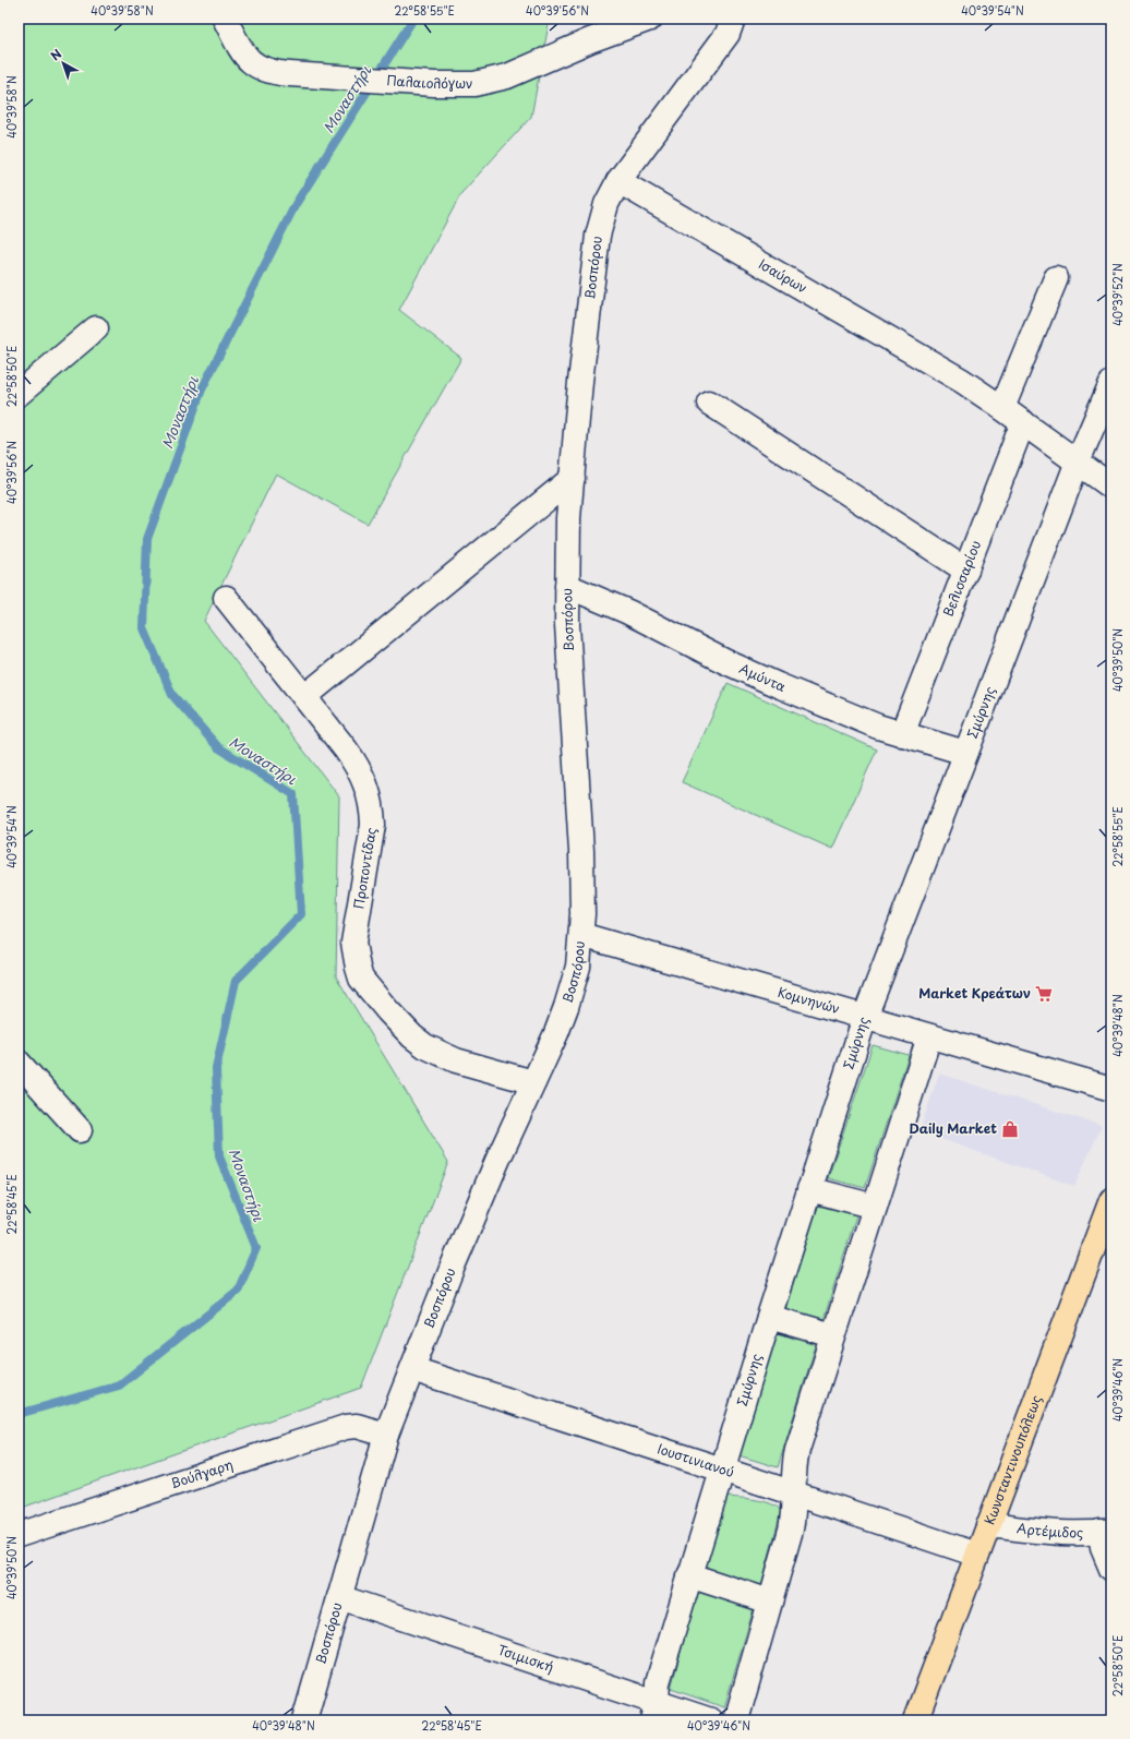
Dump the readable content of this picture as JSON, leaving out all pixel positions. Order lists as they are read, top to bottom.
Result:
{
  "streets": {
    "main road": ["Κωνσταντινουπόλεως"],
    "street": [
      "Παλαιολόγων",
      "Βοσπόρου",
      "Ισαύρων",
      "Βελισσαρίου",
      "Αμύντα",
      "Σμύρνης",
      "Προποντίδας",
      "Κομνηνών",
      "Ιουστινιανού",
      "Βούλγαρη",
      "Αρτέμιδος",
      "Τσιμισκή"
    ]
  },
  "crossings": [
    ["Βοσπόρου", "Ισαύρων"],
    ["Βοσπόρου", "Αμύντα"],
    ["Βοσπόρου", "Προποντίδας"],
    ["Βοσπόρου", "Κομνηνών"],
    ["Βοσπόρου", "Ιουστινιανού"],
    ["Βοσπόρου", "Βούλγαρη"],
    ["Βοσπόρου", "Τσιμισκή"],
    ["Ισαύρων", "Βελισσαρίου"],
    ["Ισαύρων", "Σμύρνης"],
    ["Βελισσαρίου", "Αμύντα"],
    ["Αμύντα", "Σμύρνης"],
    ["Σμύρνης", "Κομνηνών"],
    ["Σμύρνης", "Ιουστινιανού"],
    ["Σμύρνης", "Τσιμισκή"],
    ["Κωνσταντινουπόλεως", "Ιουστινιανού"],
    ["Κωνσταντινουπόλεως", "Αρτέμιδος"]
  ],
  "water": ["Μοναστήρι"],
  "places": {
    "supermarket": ["Market Κρεάτων"],
    "shop": ["Daily Market"]
  },
  "north": "top left",
  "coordinates": [
    "40°39'58\"N",
    "22°58'55\"E",
    "40°39'56\"N",
    "40°39'54\"N",
    "40°39'52\"N",
    "22°58'50\"E",
    "40°39'50\"N",
    "40°39'48\"N",
    "22°58'45\"E",
    "40°39'46\"N"
  ]
}
